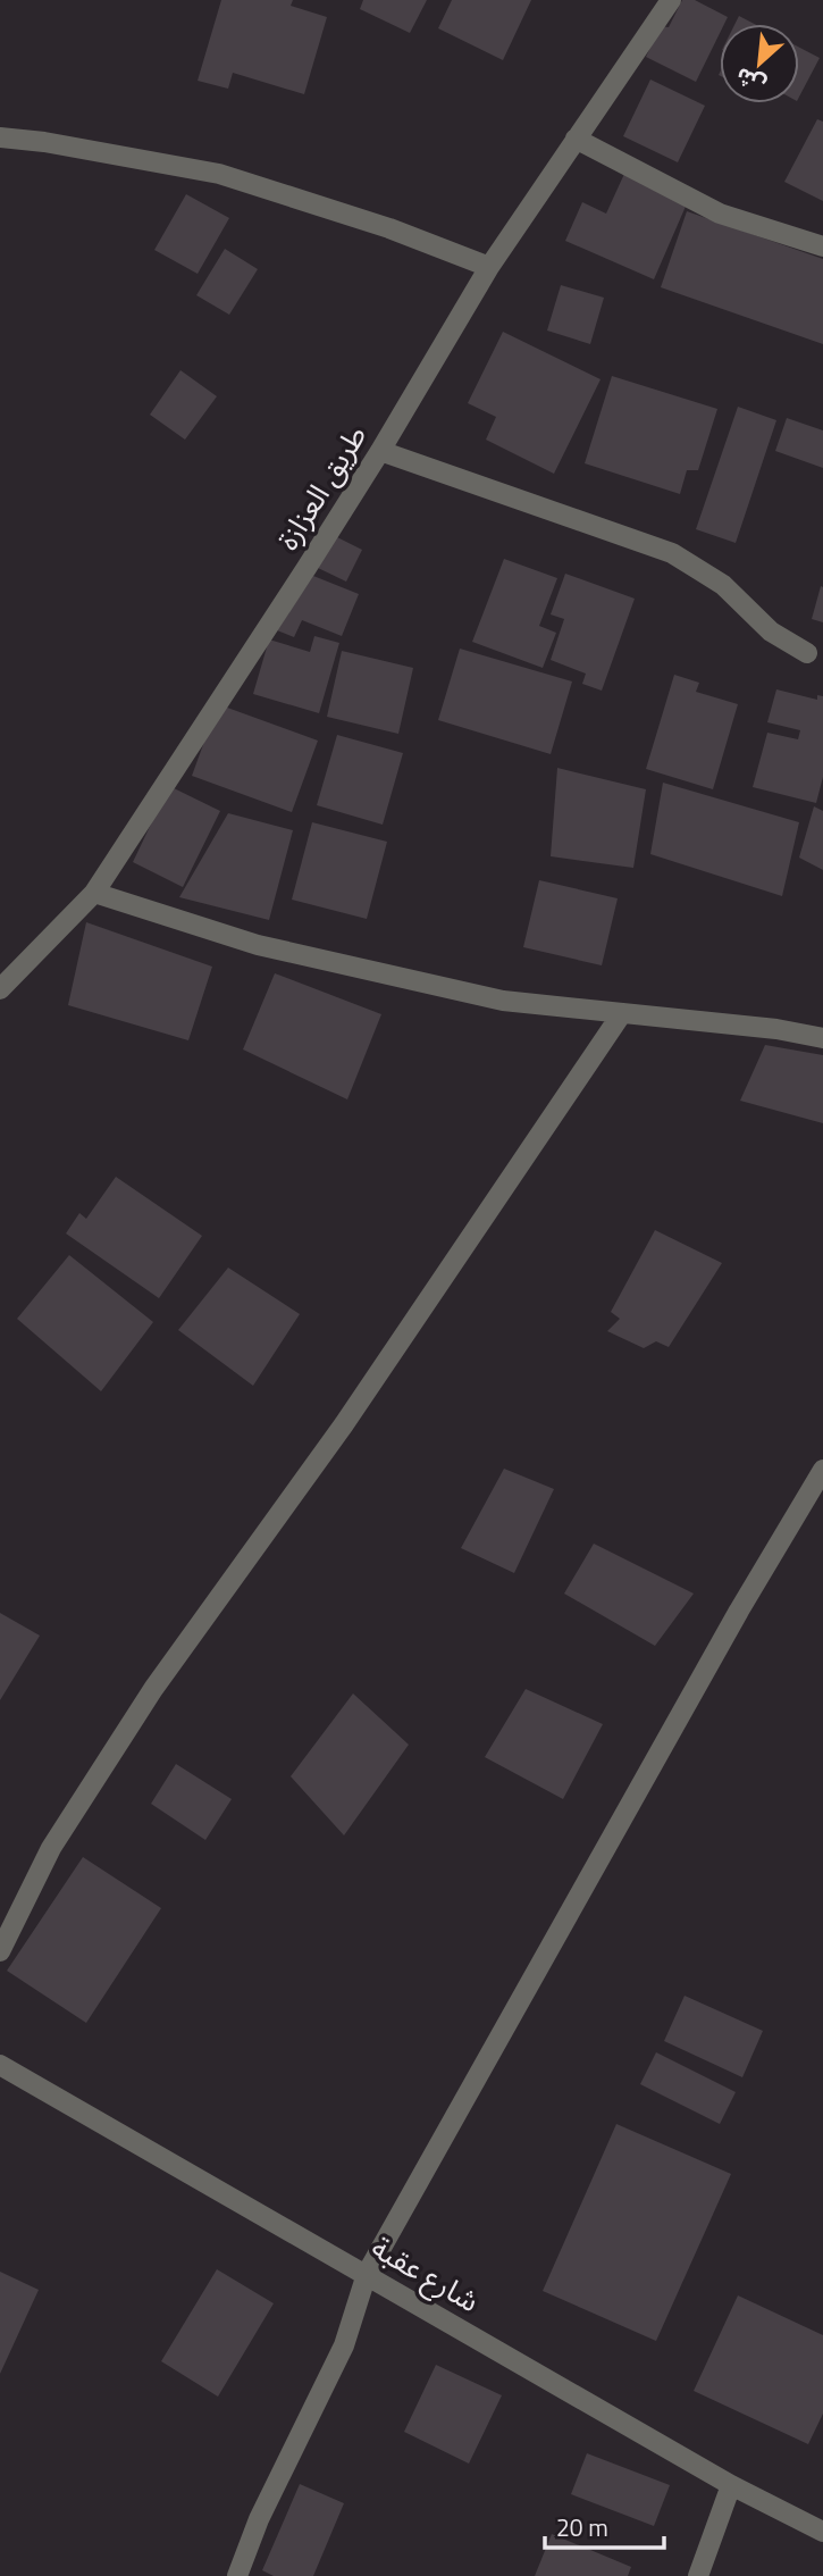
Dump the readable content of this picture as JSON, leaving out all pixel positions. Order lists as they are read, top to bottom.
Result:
{
  "streets": {
    "street": ["طريق العزازة", "شارع عقبة"]
  },
  "scale_bar": "20 m",
  "north": "bottom left"
}
